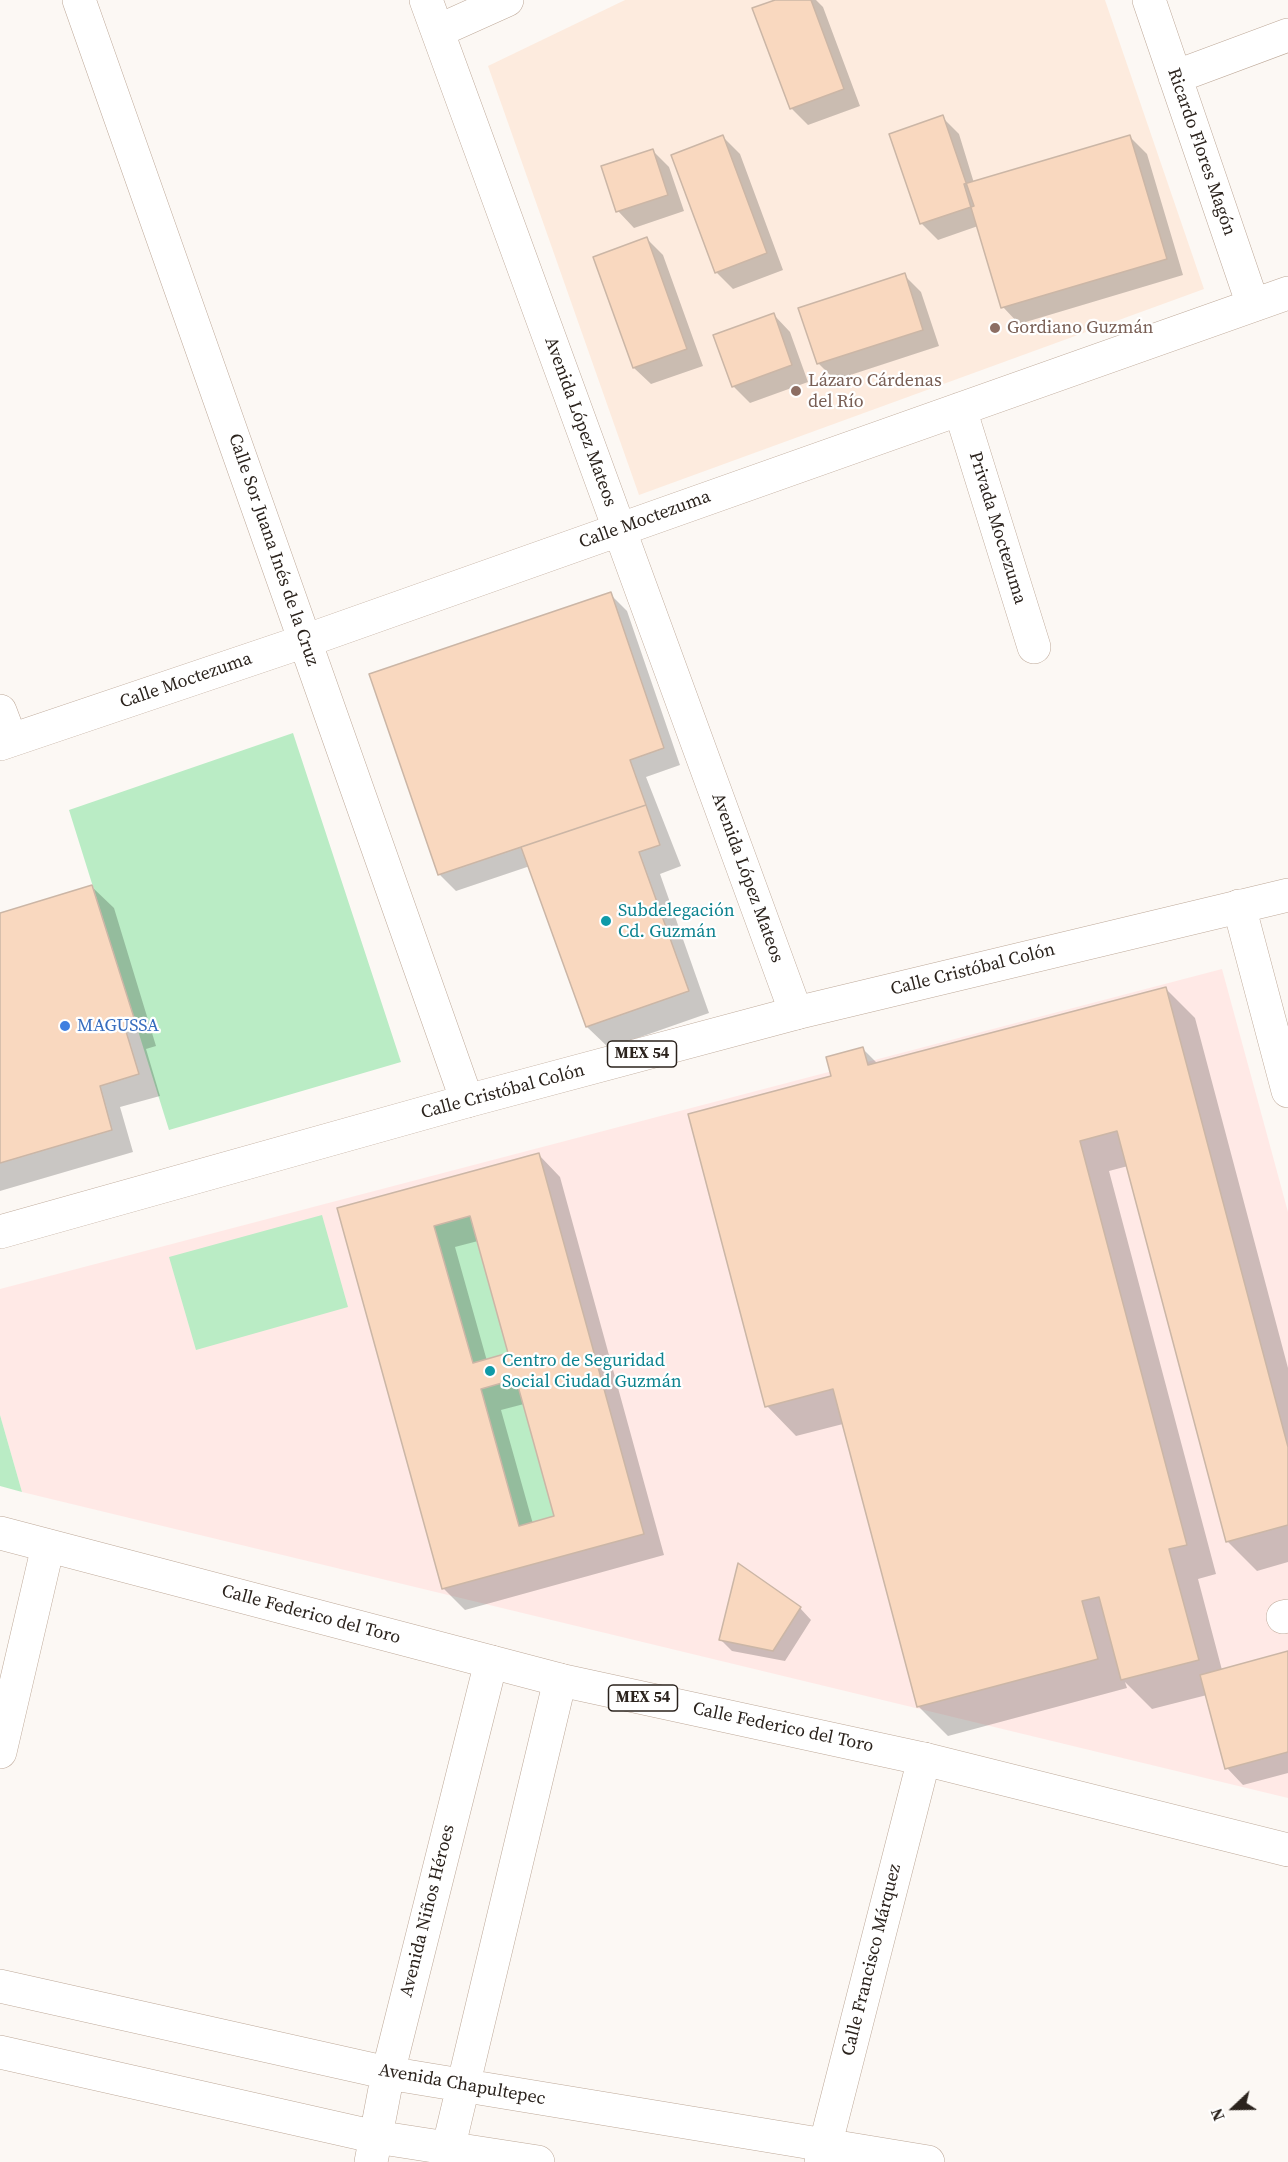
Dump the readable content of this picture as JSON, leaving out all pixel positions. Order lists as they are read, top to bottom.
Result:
{
  "streets": {
    "street": [
      "Ricardo Flores Magón",
      "Avenida López Mateos",
      "Calle Moctezuma",
      "Privada Moctezuma",
      "Calle Sor Juana Inés de la Cruz",
      "Calle Cristóbal Colón",
      "MEX 54",
      "Calle Federico del Toro",
      "Avenida Niños Héroes",
      "Calle Francisco Márquez",
      "Avenida Chapultepec"
    ]
  },
  "crossings": [
    ["Ricardo Flores Magón", "Calle Moctezuma"],
    ["Avenida López Mateos", "Calle Moctezuma"],
    ["Avenida López Mateos", "Calle Cristóbal Colón"],
    ["Calle Moctezuma", "Privada Moctezuma"],
    ["Calle Moctezuma", "Calle Sor Juana Inés de la Cruz"],
    ["Calle Sor Juana Inés de la Cruz", "Calle Cristóbal Colón"],
    ["Calle Federico del Toro", "Avenida Niños Héroes"],
    ["Calle Federico del Toro", "Calle Francisco Márquez"],
    ["Avenida Niños Héroes", "Avenida Chapultepec"],
    ["Calle Francisco Márquez", "Avenida Chapultepec"]
  ],
  "places": [
    "Gordiano Guzmán",
    "Lázaro Cárdenas del Río",
    "Subdelegación Cd. Guzmán",
    "MAGUSSA",
    "Centro de Seguridad Social Ciudad Guzmán"
  ],
  "north": "left"
}
